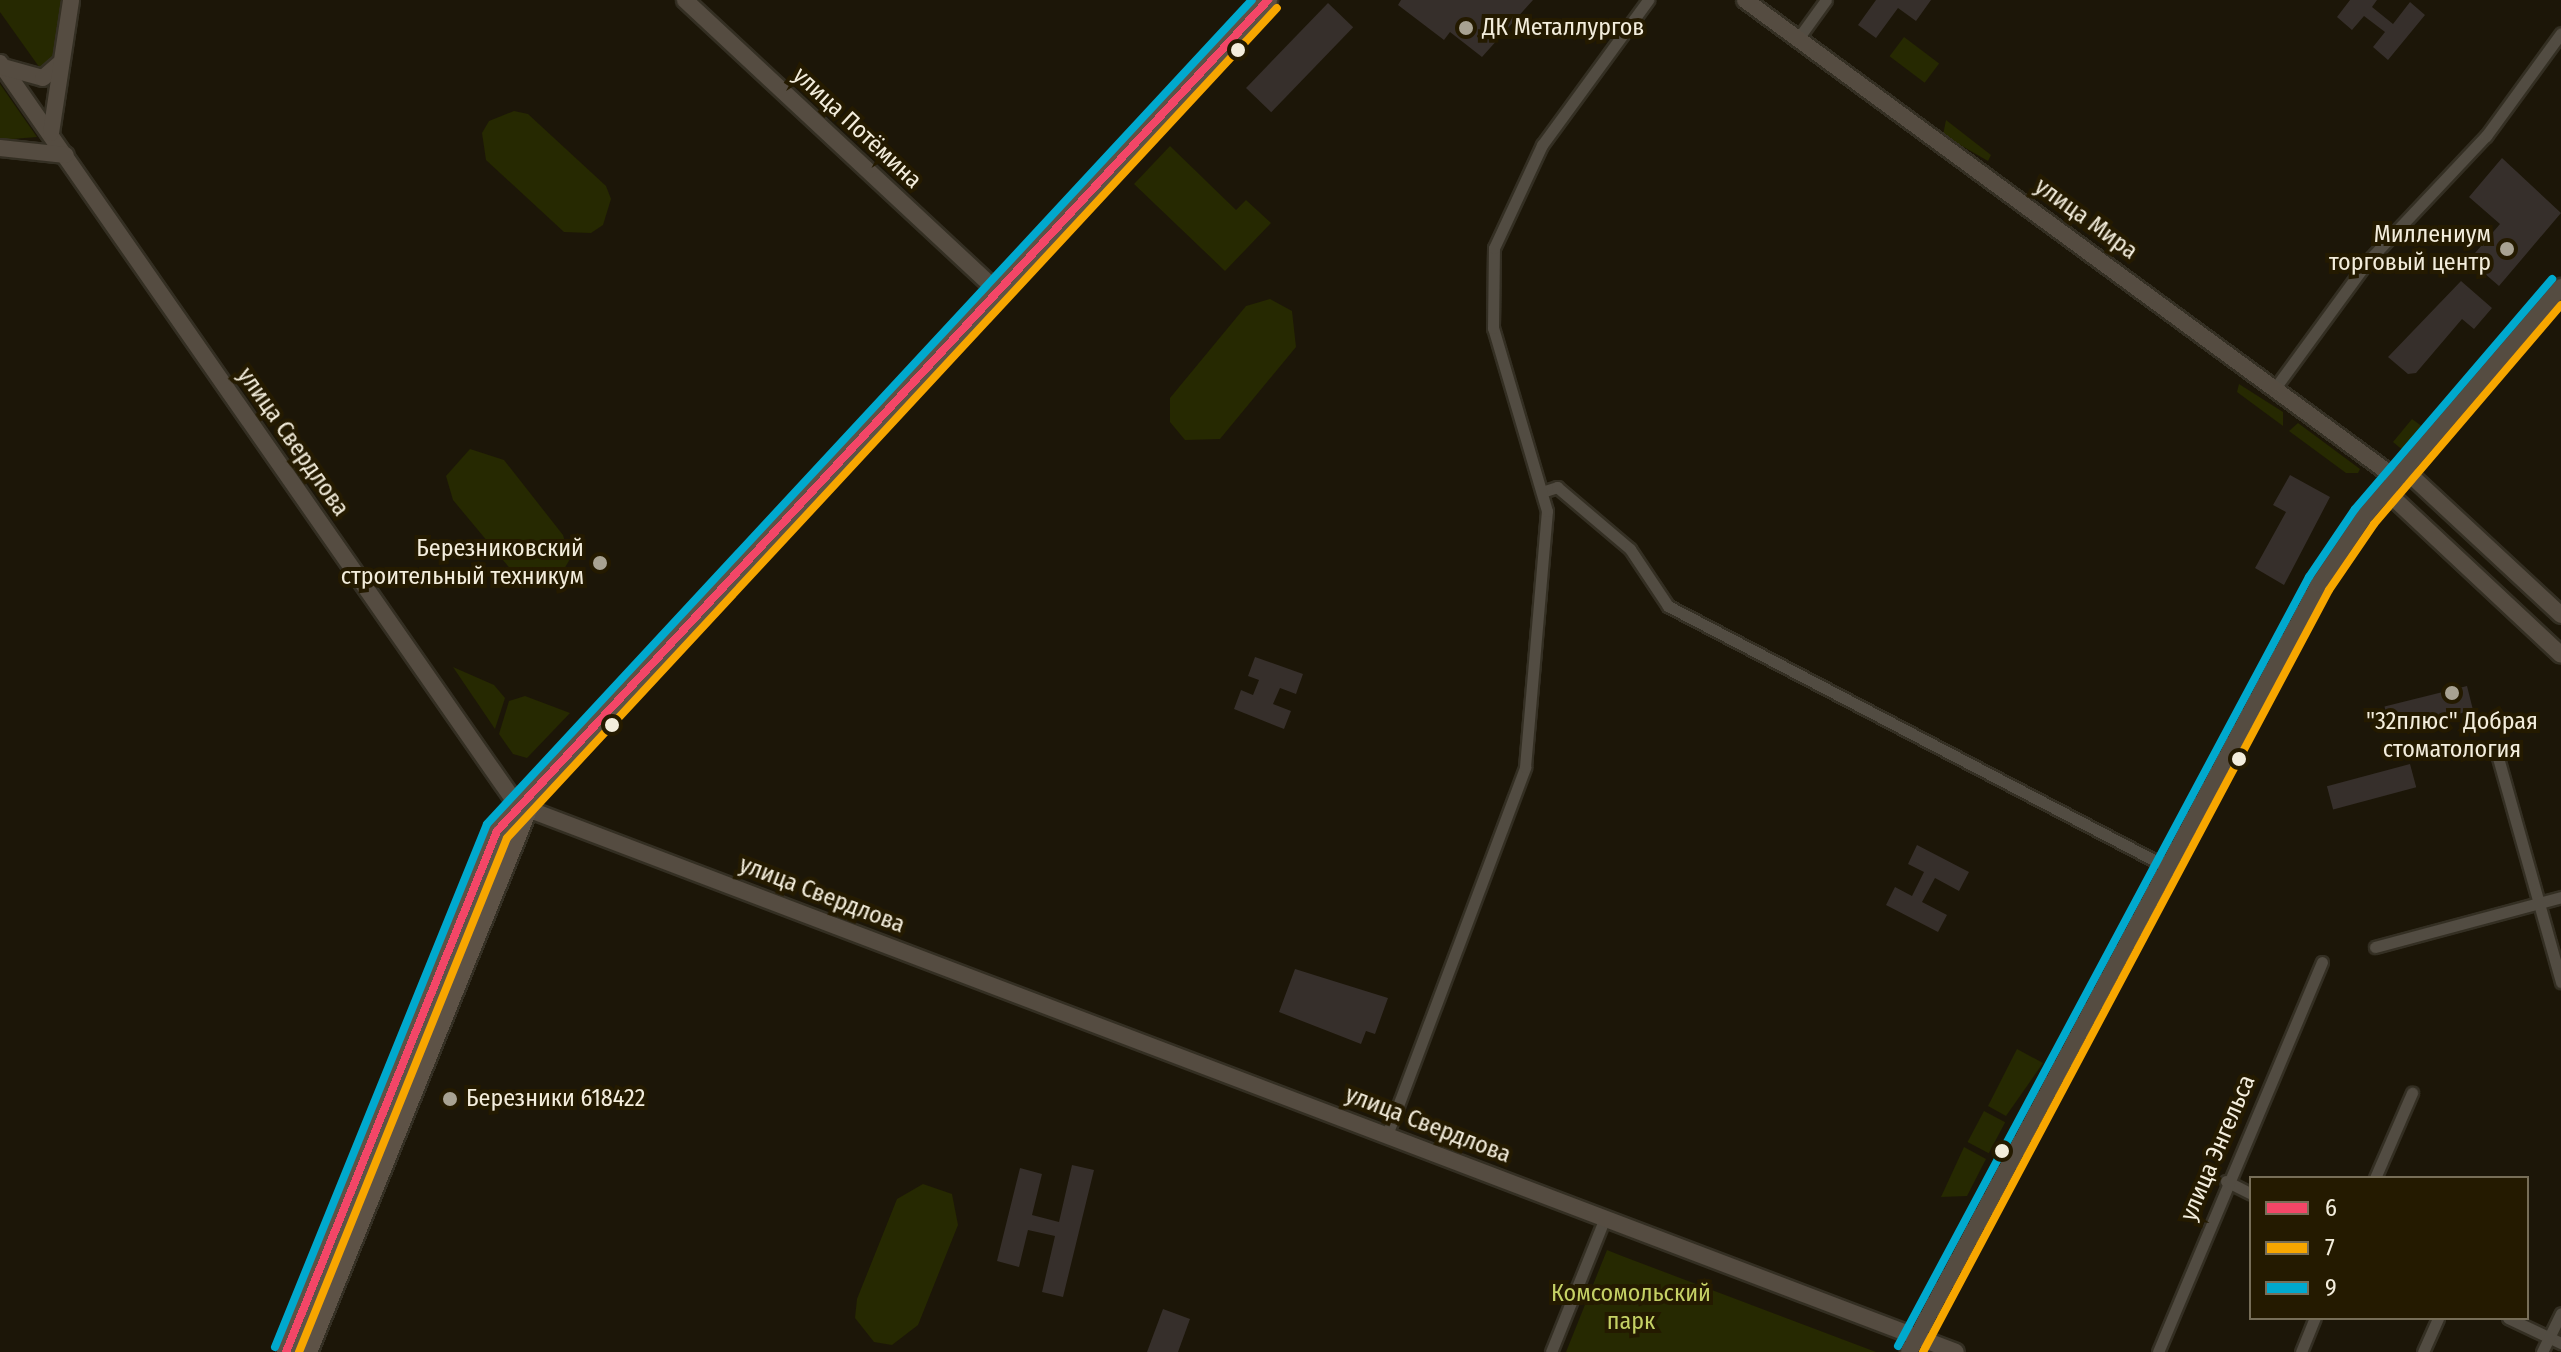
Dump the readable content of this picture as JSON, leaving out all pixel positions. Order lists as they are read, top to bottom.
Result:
{
  "streets": {
    "main road": ["улица Потёмина", "улица Мира", "улица Свердлова"],
    "street": ["улица Энгельса"]
  },
  "parks": ["Комсомольский парк"],
  "places": [
    "ДК Металлургов",
    "Миллениум торговый центр",
    "Березниковский строительный техникум",
    "\"32плюс\" Добрая стоматология",
    "Березники 618422"
  ],
  "lines": ["transit line 6", "transit line 9", "transit line 7"],
  "legend": ["6", "7", "9"]
}
